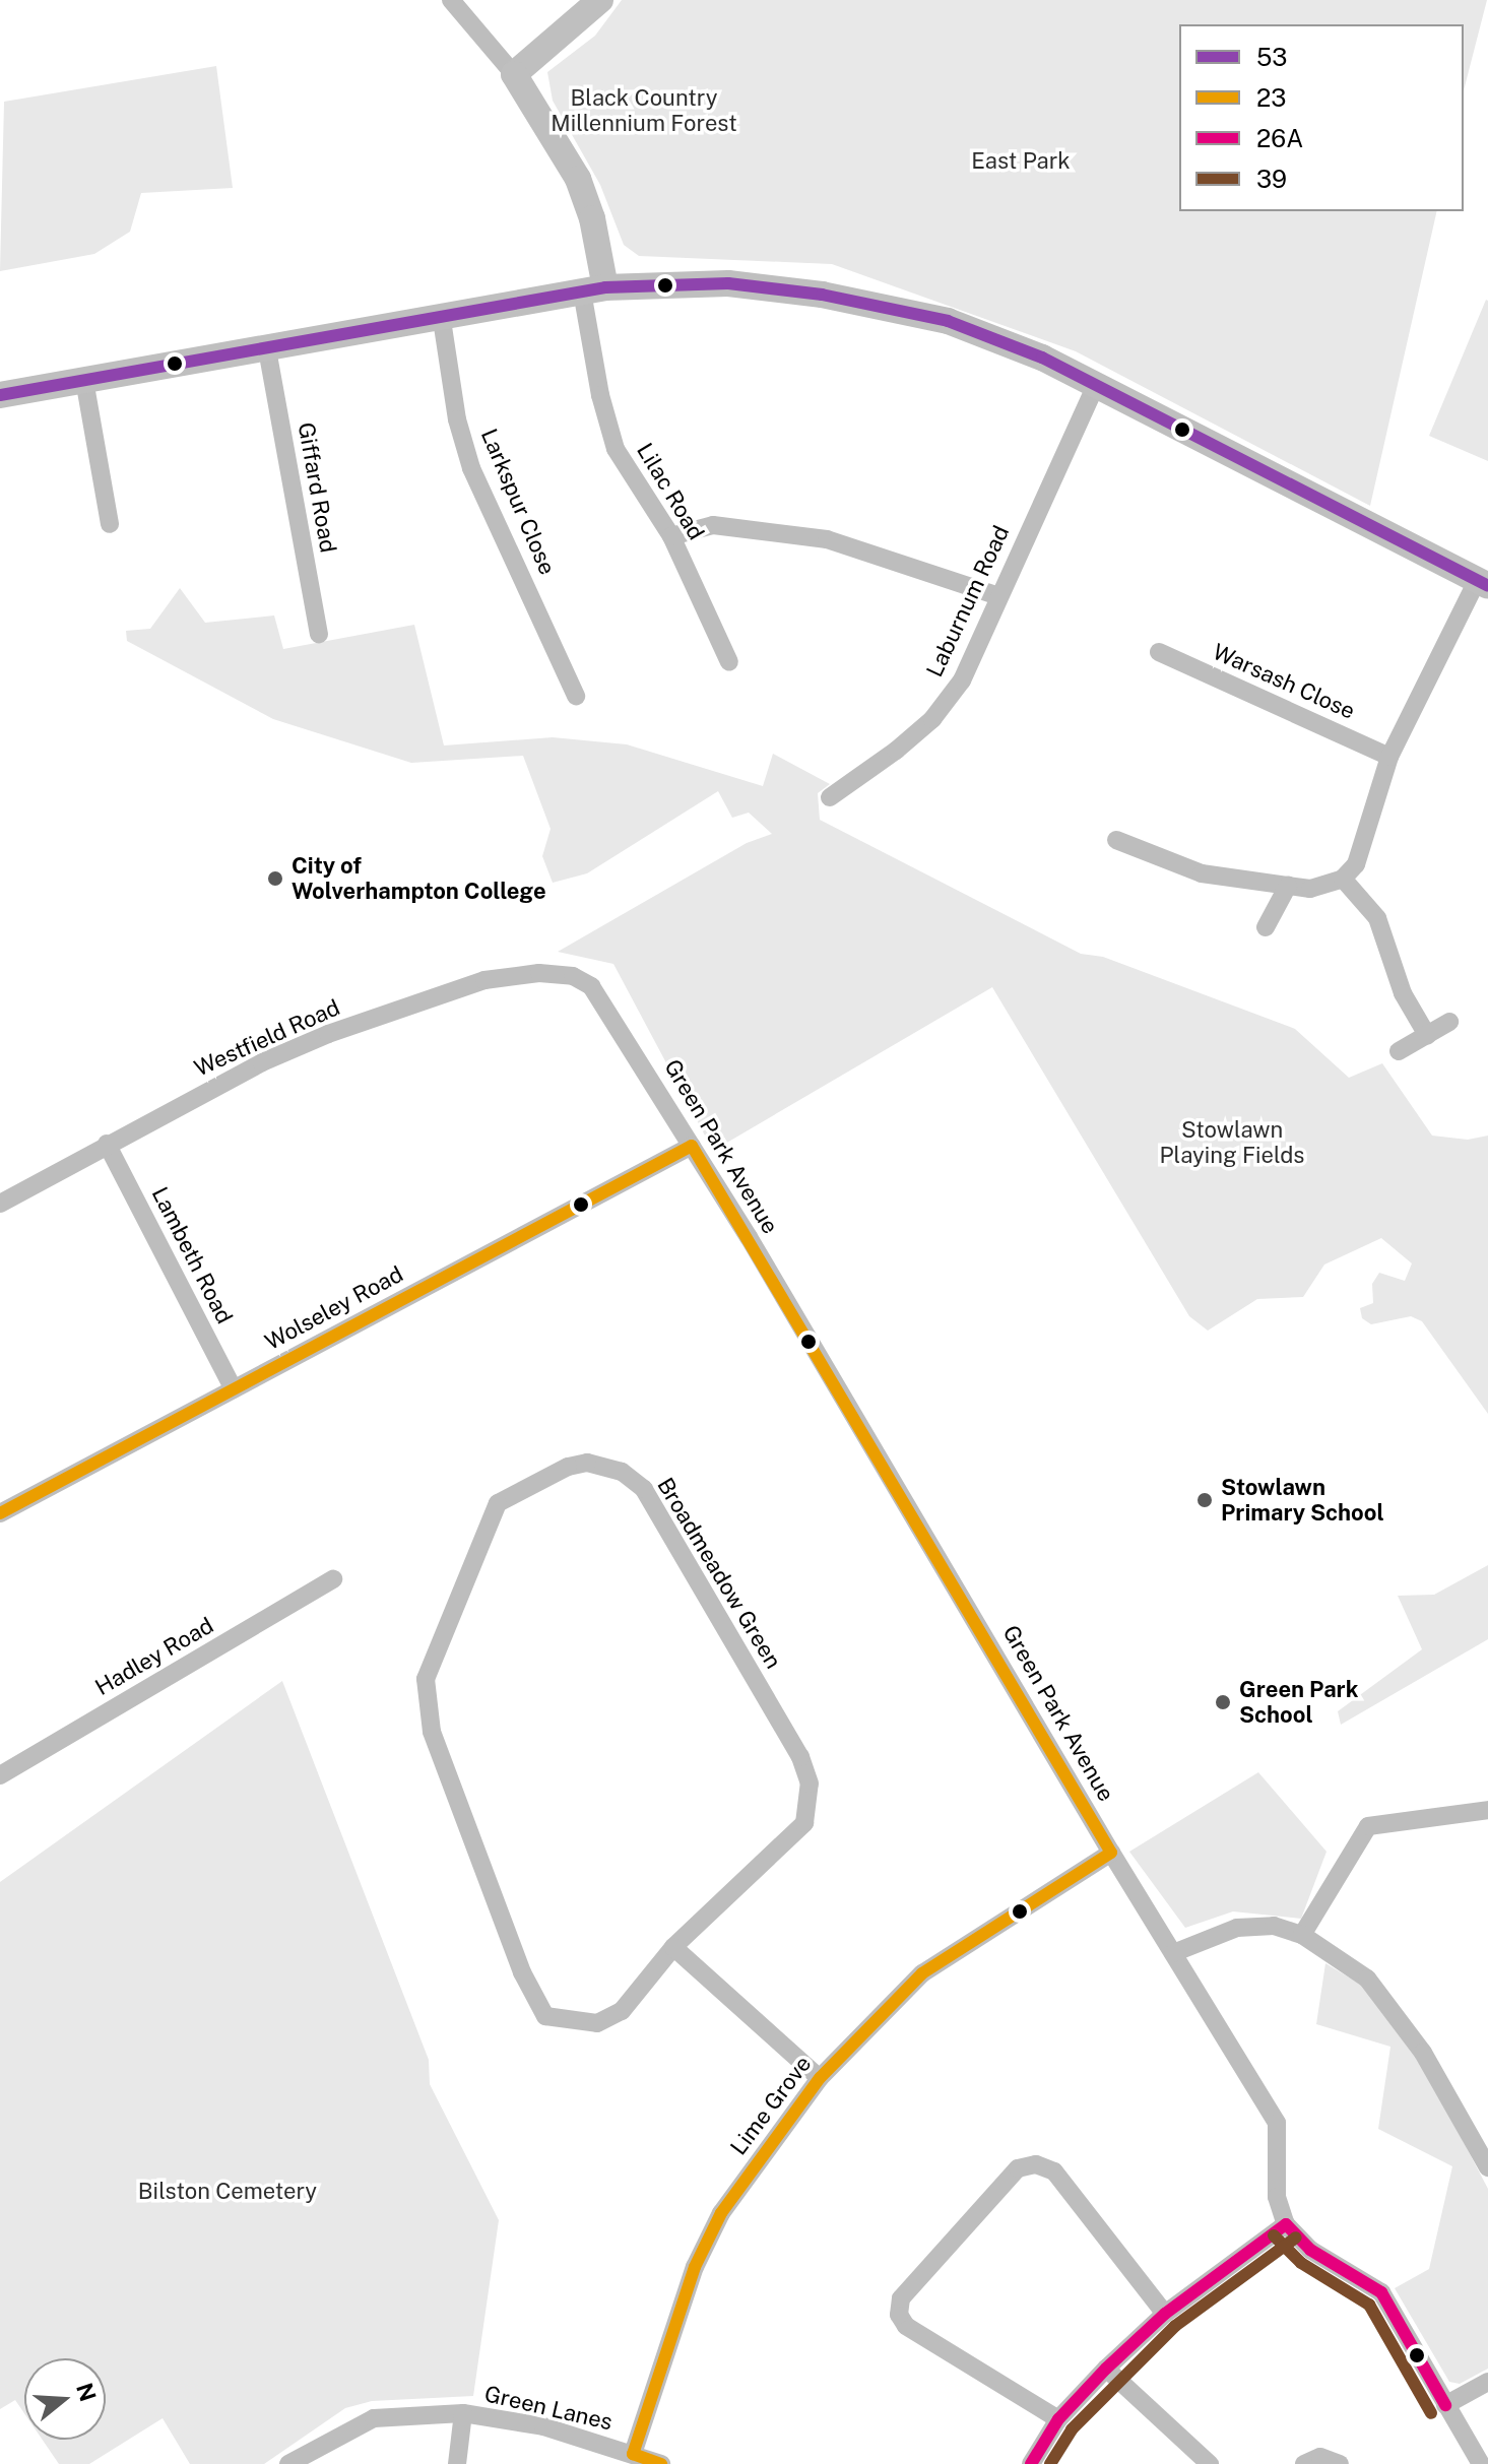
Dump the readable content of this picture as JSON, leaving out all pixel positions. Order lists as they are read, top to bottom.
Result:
{
  "streets": {
    "street": [
      "Giffard Road",
      "Lilac Road",
      "Larkspur Close",
      "Laburnum Road",
      "Warsash Close",
      "Westfield Road",
      "Green Park Avenue",
      "Lambeth Road",
      "Wolseley Road",
      "Broadmeadow Green",
      "Hadley Road",
      "Lime Grove",
      "Green Lanes"
    ]
  },
  "crossings": [
    ["Westfield Road", "Green Park Avenue"],
    ["Westfield Road", "Lambeth Road"],
    ["Green Park Avenue", "Wolseley Road"],
    ["Green Park Avenue", "Lime Grove"],
    ["Lambeth Road", "Wolseley Road"],
    ["Lime Grove", "Green Lanes"]
  ],
  "parks": [
    "Black Country Millennium Forest",
    "East Park",
    "Stowlawn Playing Fields",
    "Bilston Cemetery"
  ],
  "places": ["City of Wolverhampton College", "Stowlawn Primary School", "Green Park School"],
  "lines": [
    "transit line 53",
    "transit line 23",
    "transit line 26A",
    "transit line 39"
  ],
  "legend": [
    "53",
    "23",
    "26A",
    "39"
  ],
  "north": "right"
}
